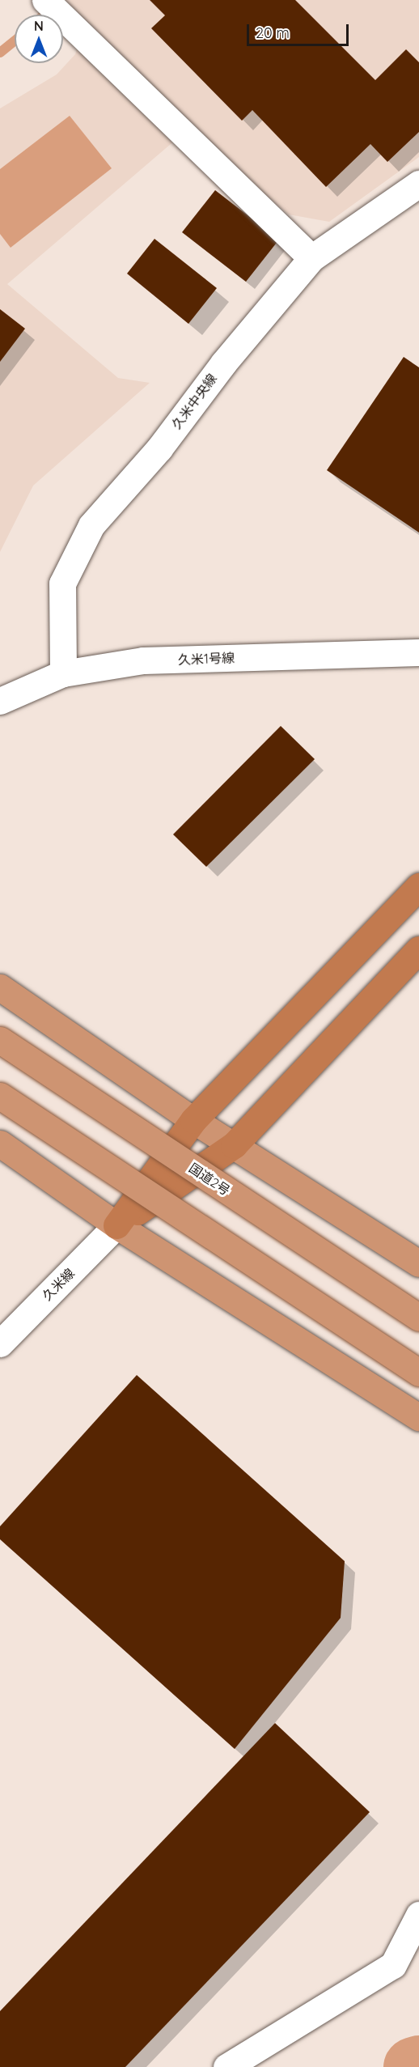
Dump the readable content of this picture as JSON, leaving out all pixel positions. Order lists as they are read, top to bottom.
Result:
{
  "streets": {
    "highway": ["国道2号"],
    "street": ["久米中央線", "久米1号線", "久米線"]
  },
  "crossings": [
    ["久米中央線", "久米1号線"]
  ],
  "scale_bar": "20 m",
  "north": "top"
}
